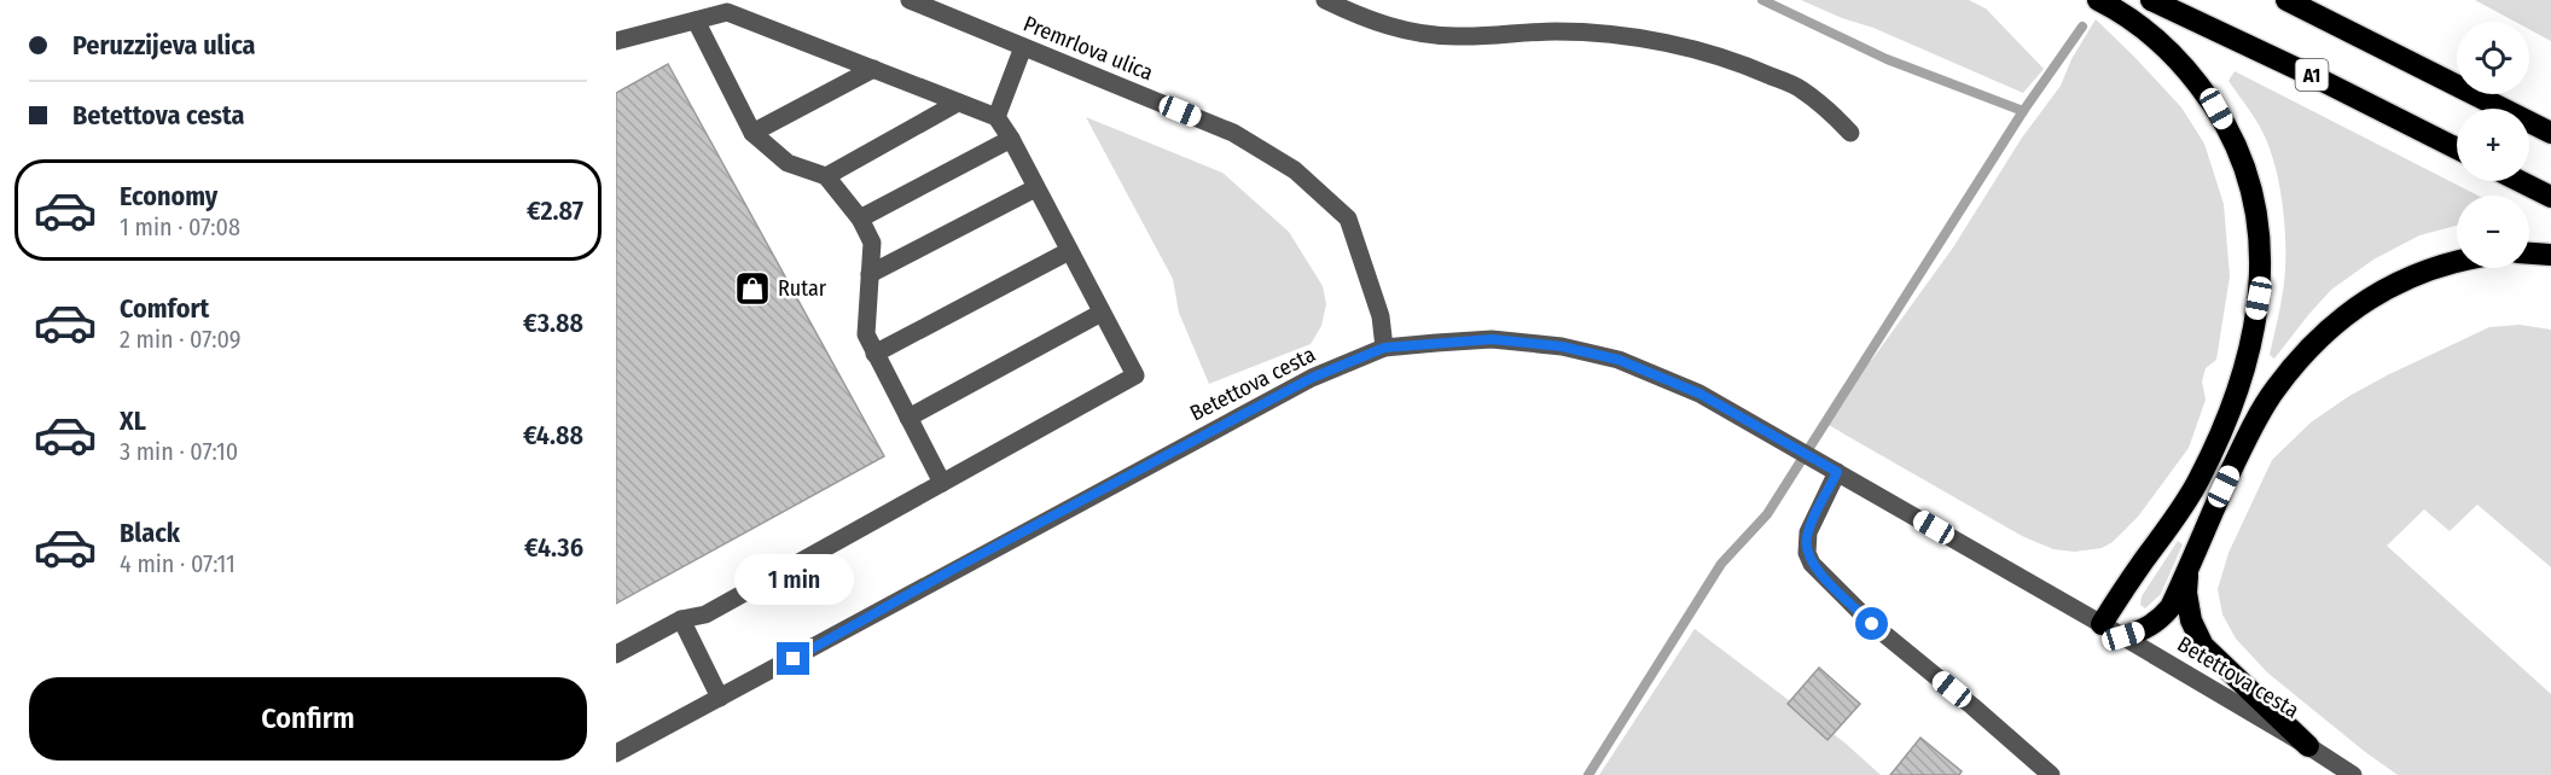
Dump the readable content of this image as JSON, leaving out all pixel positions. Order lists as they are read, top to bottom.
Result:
{
  "streets": {
    "highway": ["A1"],
    "street": ["Premrlova ulica", "Betettova cesta"]
  },
  "crossings": [
    ["Premrlova ulica", "Betettova cesta"]
  ],
  "places": {
    "shop": ["Rutar"]
  },
  "page": {
    "banner": ["Peruzzijeva ulica", "Betettova cesta"],
    "map_buttons": ["+", "−"],
    "list": [
      {
        "name": "Economy",
        "note": "1 min · 07:08",
        "value": "€2.87"
      },
      {
        "name": "Comfort",
        "note": "2 min · 07:09",
        "value": "€3.88"
      },
      {
        "name": "XL",
        "note": "3 min · 07:10",
        "value": "€4.88"
      },
      {
        "name": "Black",
        "note": "4 min · 07:11",
        "value": "€4.36"
      }
    ],
    "bubble": "1 min",
    "buttons": "Confirm"
  }
}
